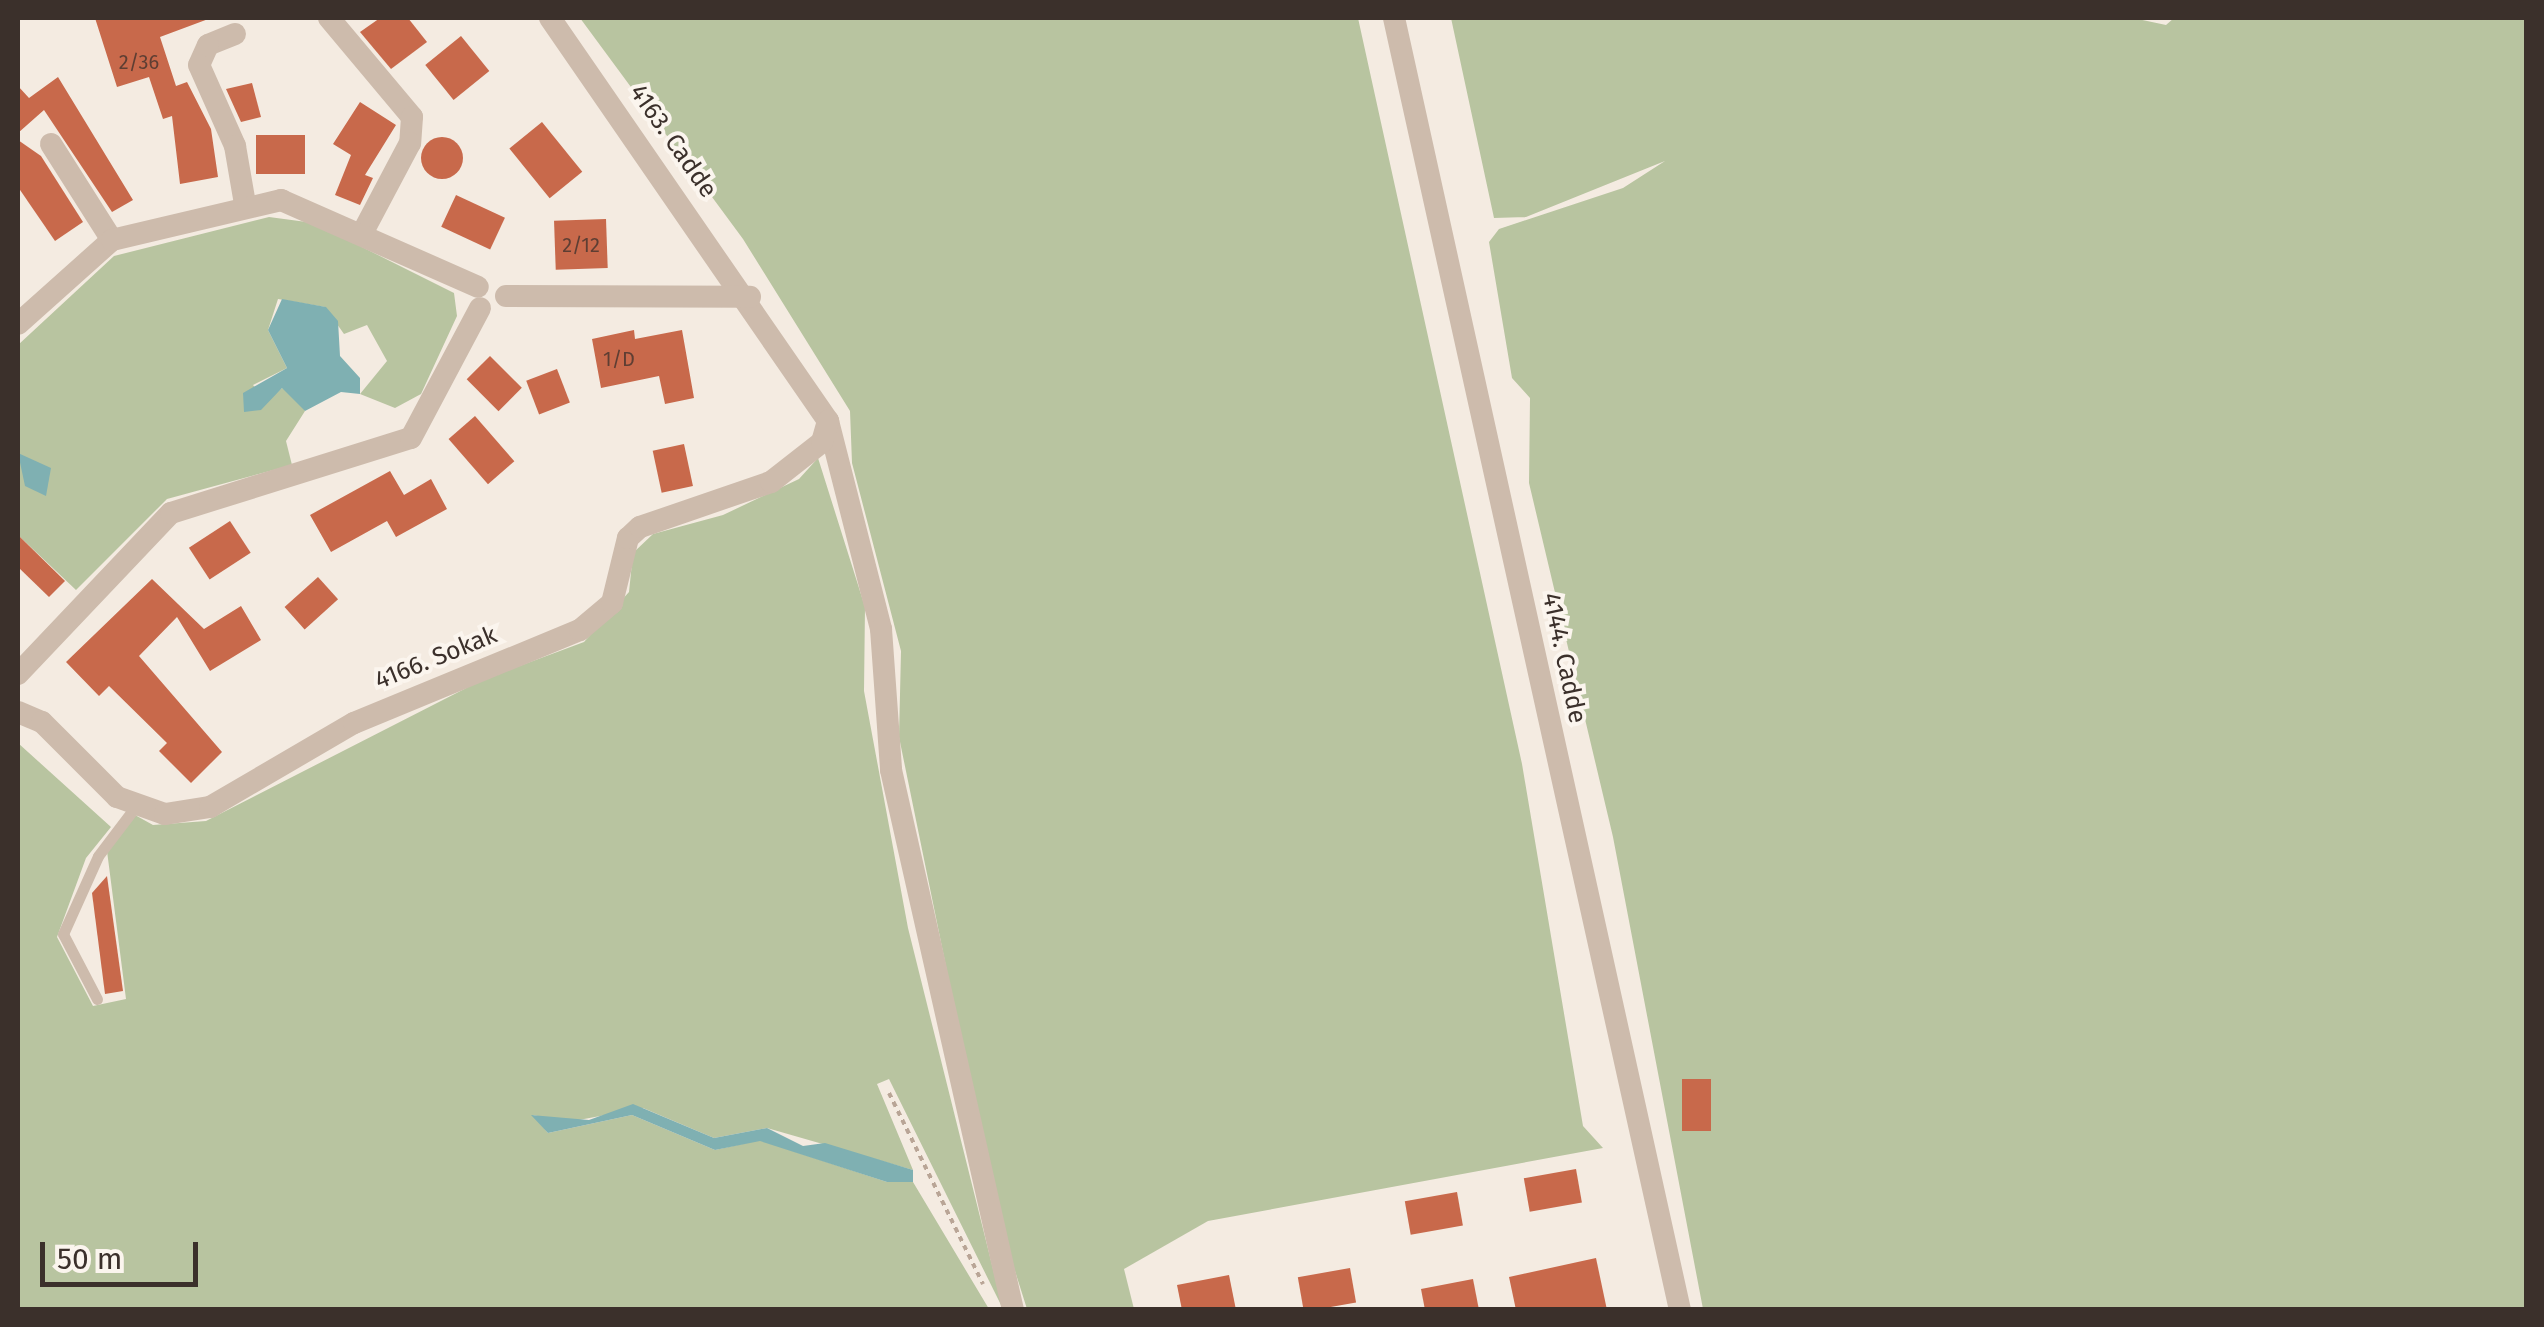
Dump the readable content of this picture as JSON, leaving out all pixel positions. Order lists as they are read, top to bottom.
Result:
{
  "streets": {
    "street": ["4163. Cadde", "4166. Sokak", "4144. Cadde"]
  },
  "crossings": [
    ["4163. Cadde", "4166. Sokak"]
  ],
  "house_numbers": ["2/36", "2/12", "1/D"],
  "scale_bar": "50 m"
}
